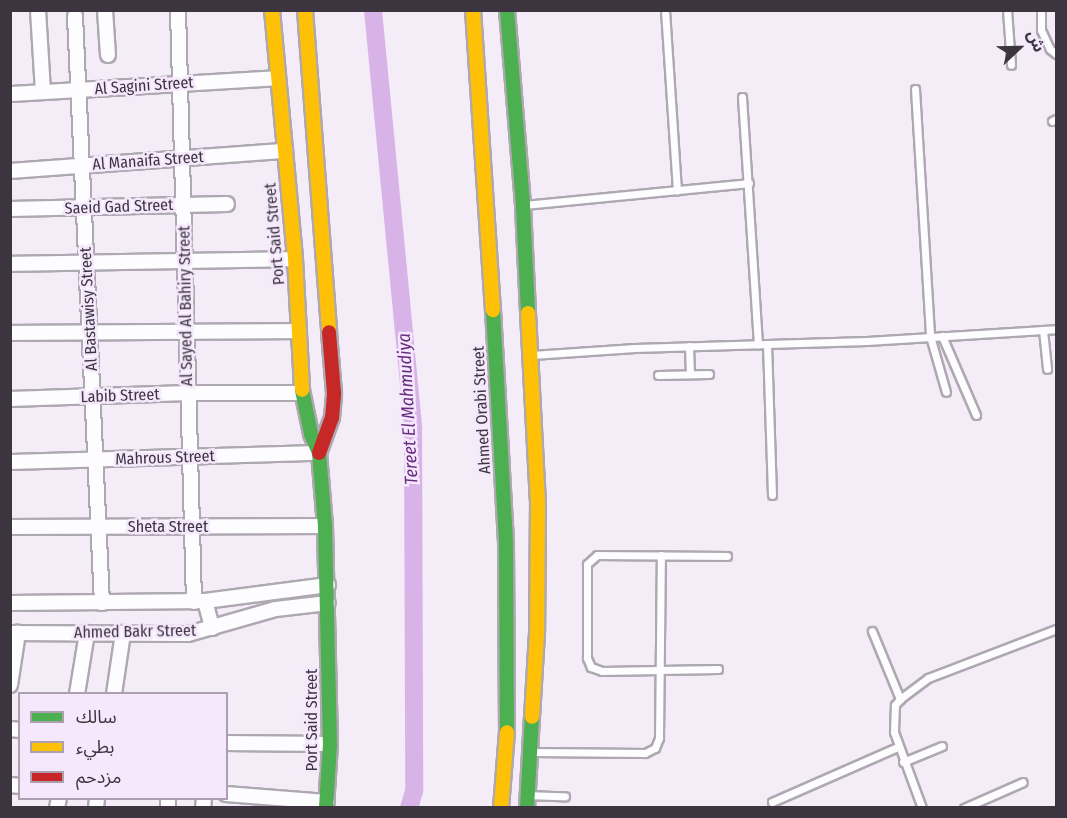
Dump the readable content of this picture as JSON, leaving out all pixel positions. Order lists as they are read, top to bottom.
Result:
{
  "streets": {
    "main road": ["Port Said Street", "Ahmed Orabi Street"],
    "street": [
      "Al Sagini Street",
      "Al Manaifa Street",
      "Saeid Gad Street",
      "Al Sayed Al Bahiry Street",
      "Al Bastawisy Street",
      "Labib Street",
      "Mahrous Street",
      "Sheta Street",
      "Ahmed Bakr Street"
    ]
  },
  "crossings": [
    ["Al Sagini Street", "Port Said Street"],
    ["Al Sagini Street", "Al Sayed Al Bahiry Street"],
    ["Al Sagini Street", "Al Bastawisy Street"],
    ["Al Manaifa Street", "Port Said Street"],
    ["Al Manaifa Street", "Al Sayed Al Bahiry Street"],
    ["Al Manaifa Street", "Al Bastawisy Street"],
    ["Saeid Gad Street", "Al Sayed Al Bahiry Street"],
    ["Saeid Gad Street", "Al Bastawisy Street"],
    ["Port Said Street", "Labib Street"],
    ["Port Said Street", "Mahrous Street"],
    ["Port Said Street", "Sheta Street"],
    ["Port Said Street", "Ahmed Bakr Street"],
    ["Al Sayed Al Bahiry Street", "Labib Street"],
    ["Al Sayed Al Bahiry Street", "Mahrous Street"],
    ["Al Sayed Al Bahiry Street", "Sheta Street"],
    ["Al Sayed Al Bahiry Street", "Ahmed Bakr Street"],
    ["Al Bastawisy Street", "Labib Street"],
    ["Al Bastawisy Street", "Mahrous Street"],
    ["Al Bastawisy Street", "Sheta Street"],
    ["Al Bastawisy Street", "Ahmed Bakr Street"]
  ],
  "water": ["Tereet El Mahmudiya"],
  "legend": ["سالك", "بطيء", "مزدحم"],
  "north": "right"
}
